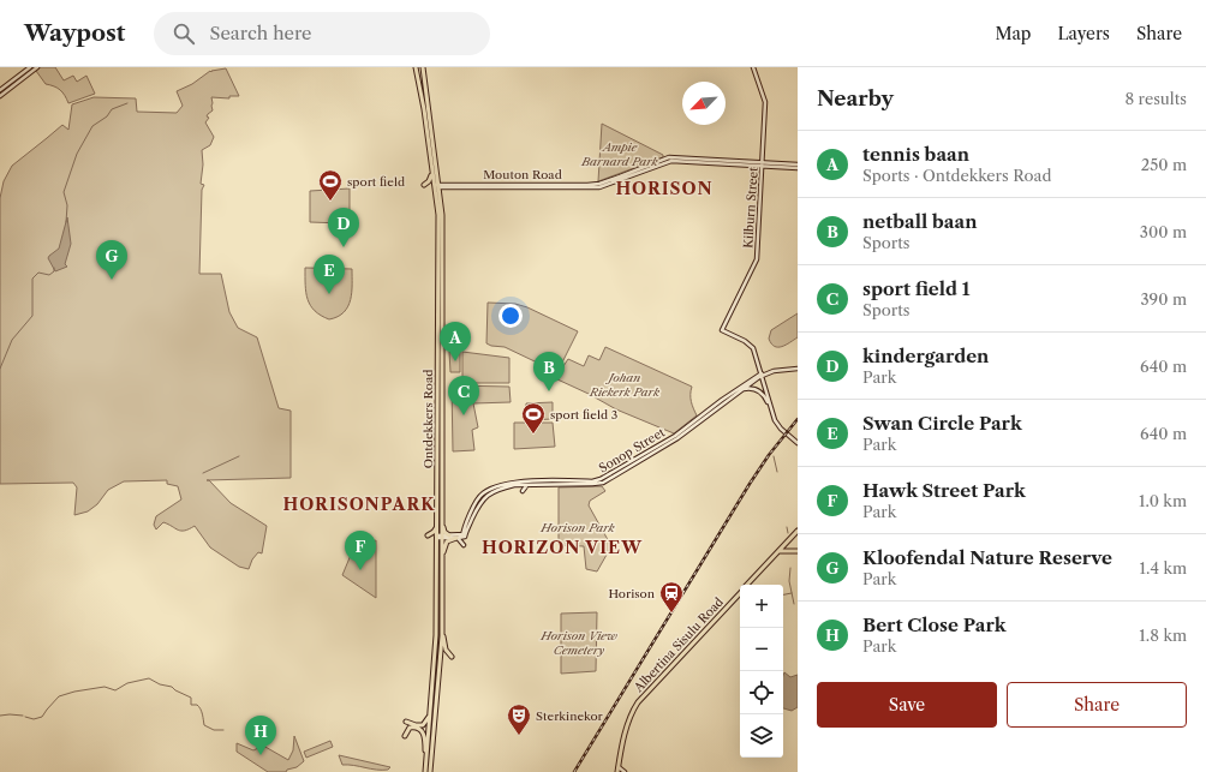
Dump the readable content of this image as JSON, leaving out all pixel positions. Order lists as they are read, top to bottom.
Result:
{
  "streets": {
    "main road": ["Ontdekkers Road", "Albertina Sisulu Road"],
    "street": ["Mouton Road", "Kilburn Street", "Sonop Street"]
  },
  "crossings": [
    ["Mouton Road", "Kilburn Street"],
    ["Mouton Road", "Ontdekkers Road"],
    ["Kilburn Street", "Sonop Street"]
  ],
  "districts": ["HORISON", "HORISONPARK", "HORIZON VIEW"],
  "parks": [
    "Ampie Barnard Park",
    "Johan Riekerk Park",
    "Horison Park",
    "Horison View Cemetery"
  ],
  "places": {
    "sports": ["sport field", "sport field 3"],
    "station": ["Horison"],
    "theatre": ["Sterkinekor"]
  },
  "north": "bottom left",
  "page": {
    "header": "Waypost",
    "search": "Search here",
    "nav": ["Map", "Layers", "Share"],
    "heading": ["Nearby", "8 results"],
    "list": [
      {
        "mark": "A",
        "name": "tennis baan",
        "note": "Sports · Ontdekkers Road",
        "value": "250 m"
      },
      {
        "mark": "B",
        "name": "netball baan",
        "note": "Sports",
        "value": "300 m"
      },
      {
        "mark": "C",
        "name": "sport field 1",
        "note": "Sports",
        "value": "390 m"
      },
      {
        "mark": "D",
        "name": "kindergarden",
        "note": "Park",
        "value": "640 m"
      },
      {
        "mark": "E",
        "name": "Swan Circle Park",
        "note": "Park",
        "value": "640 m"
      },
      {
        "mark": "F",
        "name": "Hawk Street Park",
        "note": "Park",
        "value": "1.0 km"
      },
      {
        "mark": "G",
        "name": "Kloofendal Nature Reserve",
        "note": "Park",
        "value": "1.4 km"
      },
      {
        "mark": "H",
        "name": "Bert Close Park",
        "note": "Park",
        "value": "1.8 km"
      }
    ],
    "pins": [
      "D",
      "G",
      "E",
      "A",
      "B",
      "C",
      "F",
      "H"
    ],
    "map_buttons": ["+", "−"],
    "buttons": ["Save", "Share"]
  }
}
